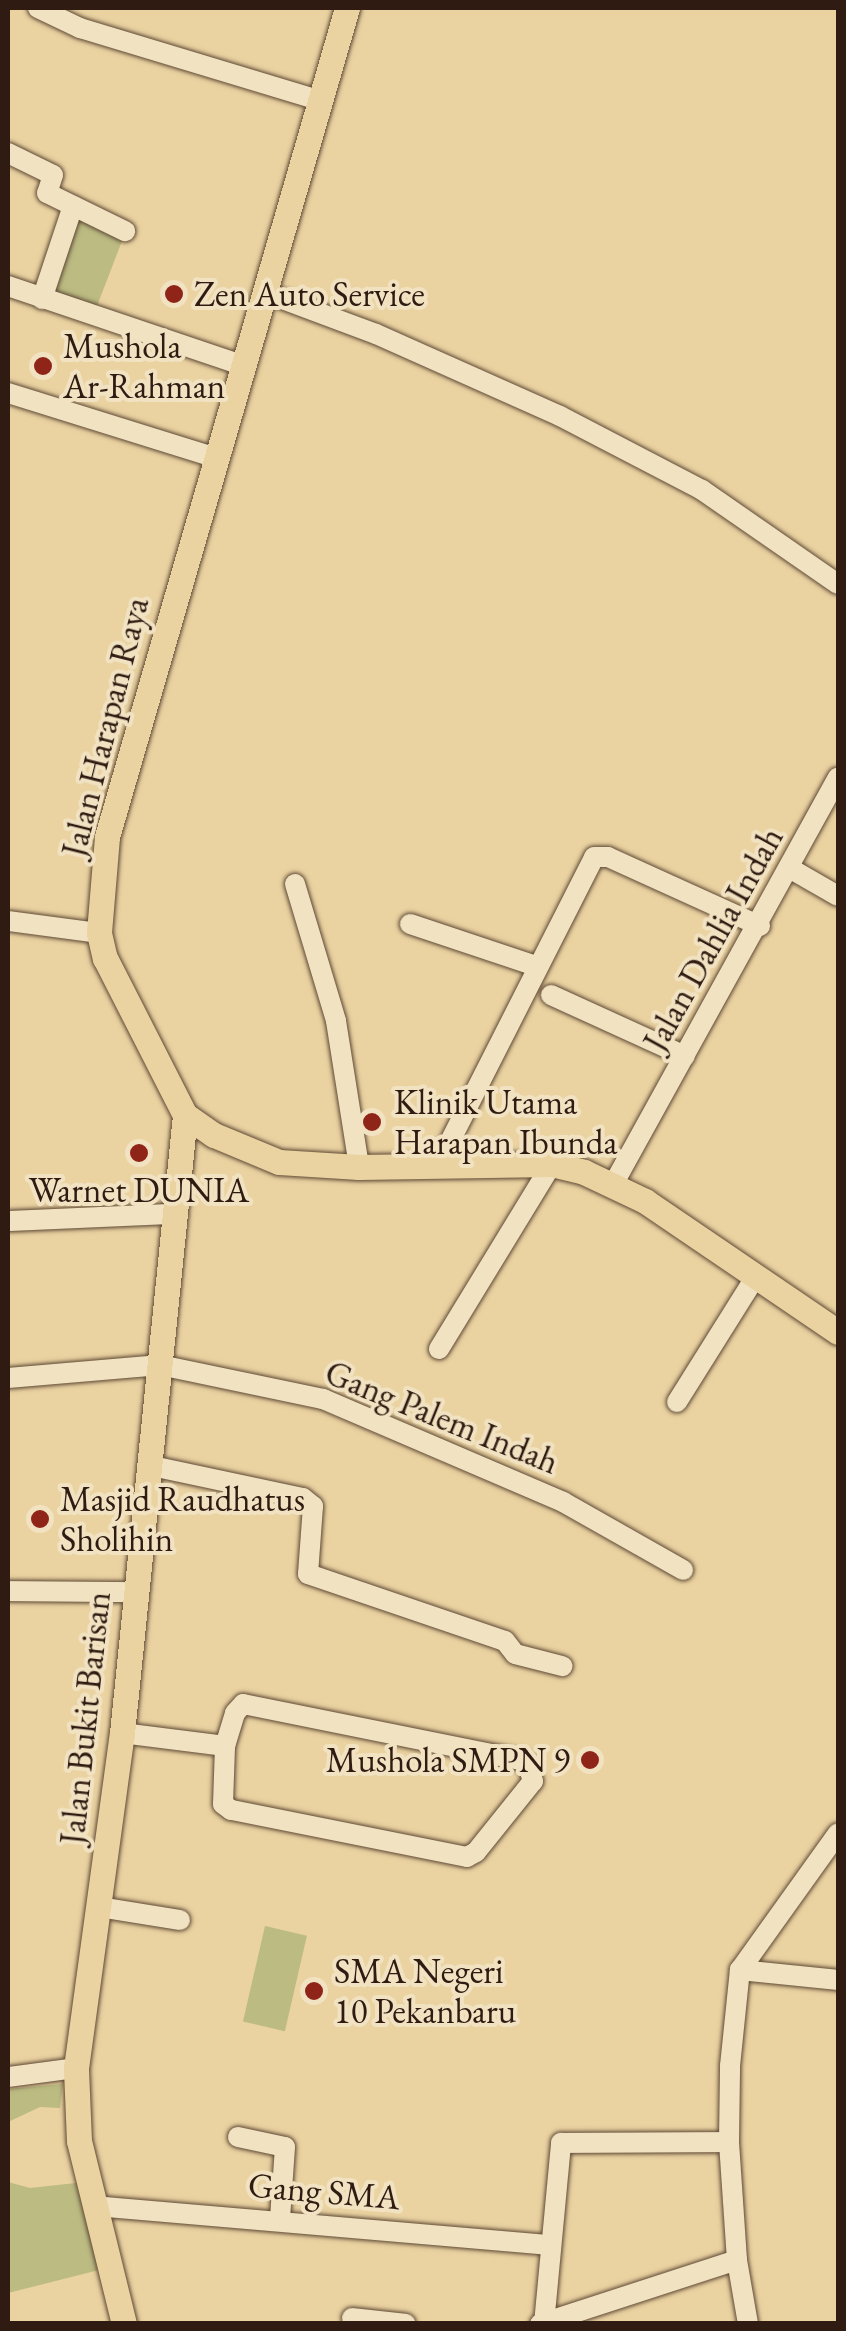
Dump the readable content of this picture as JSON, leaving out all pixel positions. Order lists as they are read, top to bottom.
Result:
{
  "streets": {
    "main road": ["Jalan Harapan Raya", "Jalan Bukit Barisan"],
    "street": ["Jalan Dahlia Indah", "Gang Palem Indah", "Gang SMA"]
  },
  "crossings": [
    ["Jalan Harapan Raya", "Jalan Dahlia Indah"],
    ["Jalan Harapan Raya", "Jalan Bukit Barisan"],
    ["Gang Palem Indah", "Jalan Bukit Barisan"],
    ["Jalan Bukit Barisan", "Gang SMA"]
  ],
  "places": [
    "Zen Auto Service",
    "Mushola Ar-Rahman",
    "Klinik Utama Harapan Ibunda",
    "Warnet DUNIA",
    "Masjid Raudhatus Sholihin",
    "Mushola SMPN 9",
    "SMA Negeri 10 Pekanbaru"
  ]
}
